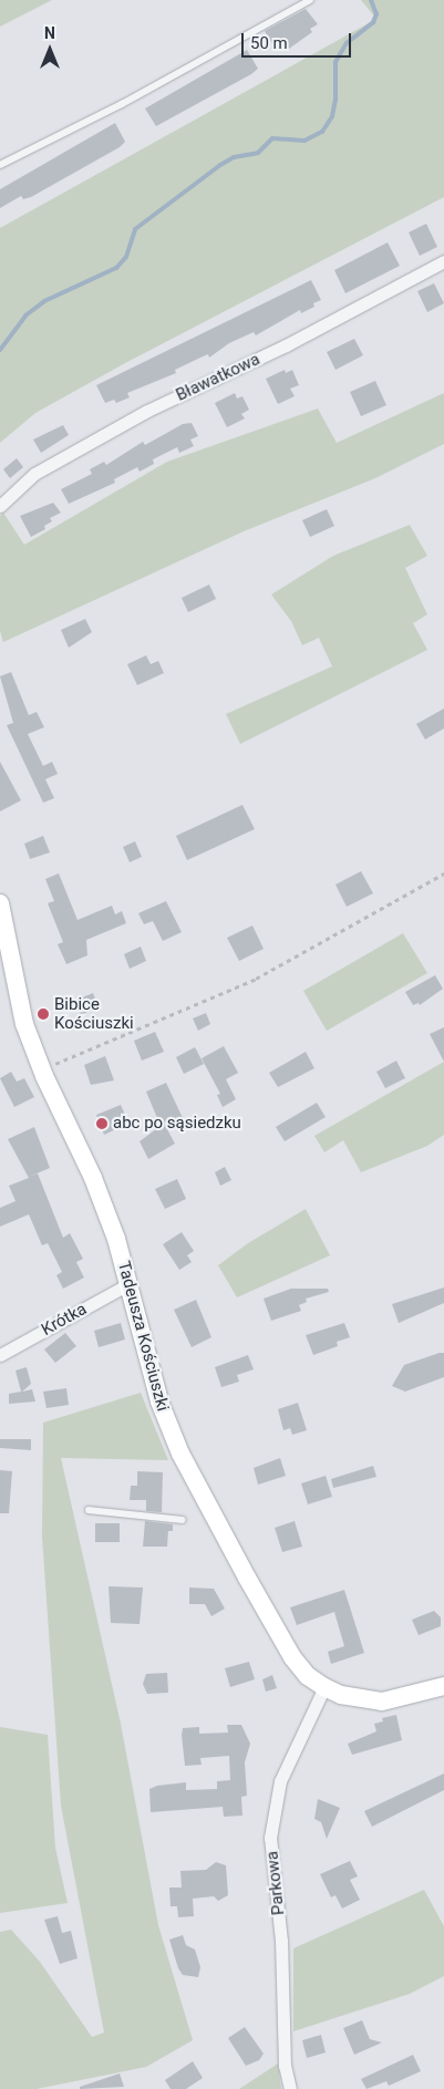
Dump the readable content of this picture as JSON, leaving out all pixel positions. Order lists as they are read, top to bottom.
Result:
{
  "streets": {
    "street": [
      "Bławatkowa",
      "Krótka",
      "Tadeusza Kościuszki",
      "Parkowa"
    ]
  },
  "crossings": [
    ["Krótka", "Tadeusza Kościuszki"],
    ["Tadeusza Kościuszki", "Parkowa"]
  ],
  "places": ["Bibice Kościuszki", "abc po sąsiedzku"],
  "scale_bar": "50 m",
  "north": "top"
}
